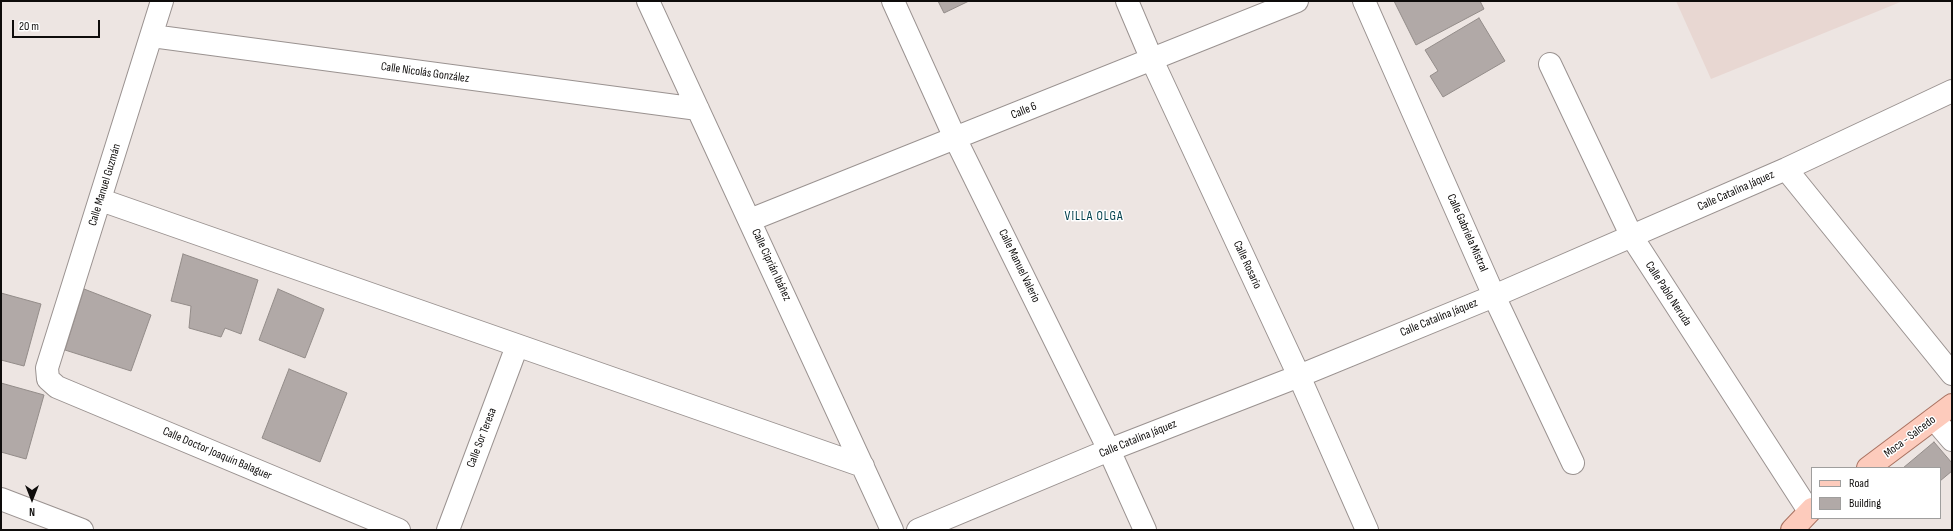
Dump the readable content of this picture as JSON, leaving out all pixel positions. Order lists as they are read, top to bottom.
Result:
{
  "streets": {
    "main road": ["Moca - Salcedo"],
    "street": [
      "Calle Nicolás González",
      "Calle 6",
      "Calle Manuel Guzmán",
      "Calle Catalina Jáquez",
      "Calle Gabriela Mistral",
      "Calle Ciprián Ibáñez",
      "Calle Rosario",
      "Calle Manuel Valerio",
      "Calle Pablo Neruda",
      "Calle Sor Teresa",
      "Calle Doctor Joaquín Balaguer"
    ]
  },
  "crossings": [
    ["Calle Nicolás González", "Calle Manuel Guzmán"],
    ["Calle Nicolás González", "Calle Ciprián Ibáñez"],
    ["Calle 6", "Calle Ciprián Ibáñez"],
    ["Calle 6", "Calle Rosario"],
    ["Calle 6", "Calle Manuel Valerio"],
    ["Calle Manuel Guzmán", "Calle Doctor Joaquín Balaguer"],
    ["Calle Catalina Jáquez", "Calle Gabriela Mistral"],
    ["Calle Catalina Jáquez", "Calle Rosario"],
    ["Calle Catalina Jáquez", "Calle Manuel Valerio"],
    ["Calle Catalina Jáquez", "Calle Pablo Neruda"]
  ],
  "districts": ["VILLA OLGA"],
  "legend": ["Road", "Building"],
  "scale_bar": "20 m",
  "north": "bottom"
}
